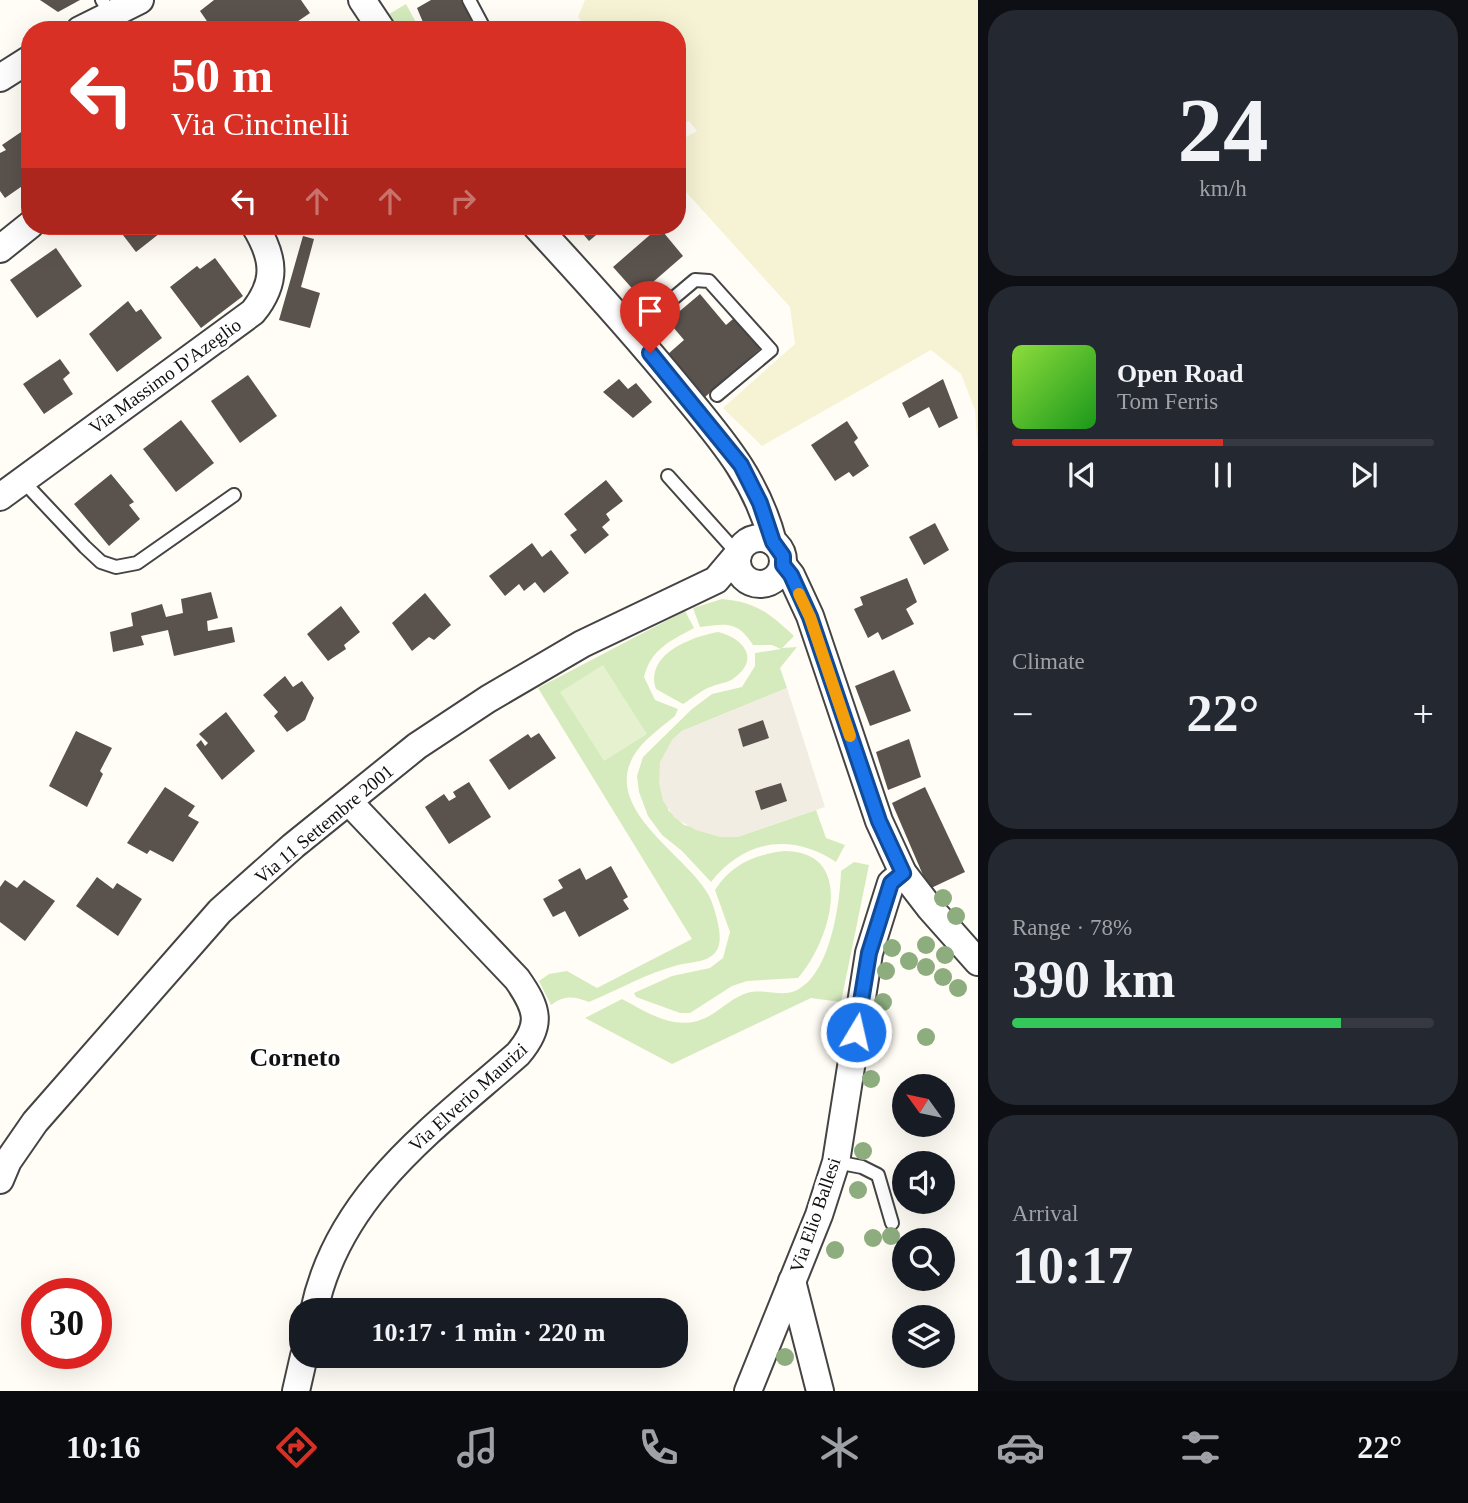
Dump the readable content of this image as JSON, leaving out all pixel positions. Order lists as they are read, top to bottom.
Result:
{
  "streets": {
    "street": [
      "Via Massimo D'Azeglio",
      "Via 11 Settembre 2001",
      "Via Elverio Maurizi",
      "Via Elio Ballesi"
    ]
  },
  "crossings": [
    ["Via 11 Settembre 2001", "Via Elverio Maurizi"]
  ],
  "districts": ["Corneto"],
  "north": "top left",
  "page": {
    "tile": [
      ["24", "km/h"],
      "Climate",
      ["Range · 78%", "390 km"],
      ["Arrival", "10:17"]
    ],
    "turn": ["50 m", "Via Cincinelli"],
    "song": ["Open Road", "Tom Ferris"],
    "heat": ["−", "22°", "+"],
    "limit": "30",
    "trip": "10:17 · 1 min · 220 m",
    "tabs": ["10:16", "22°"]
  }
}
